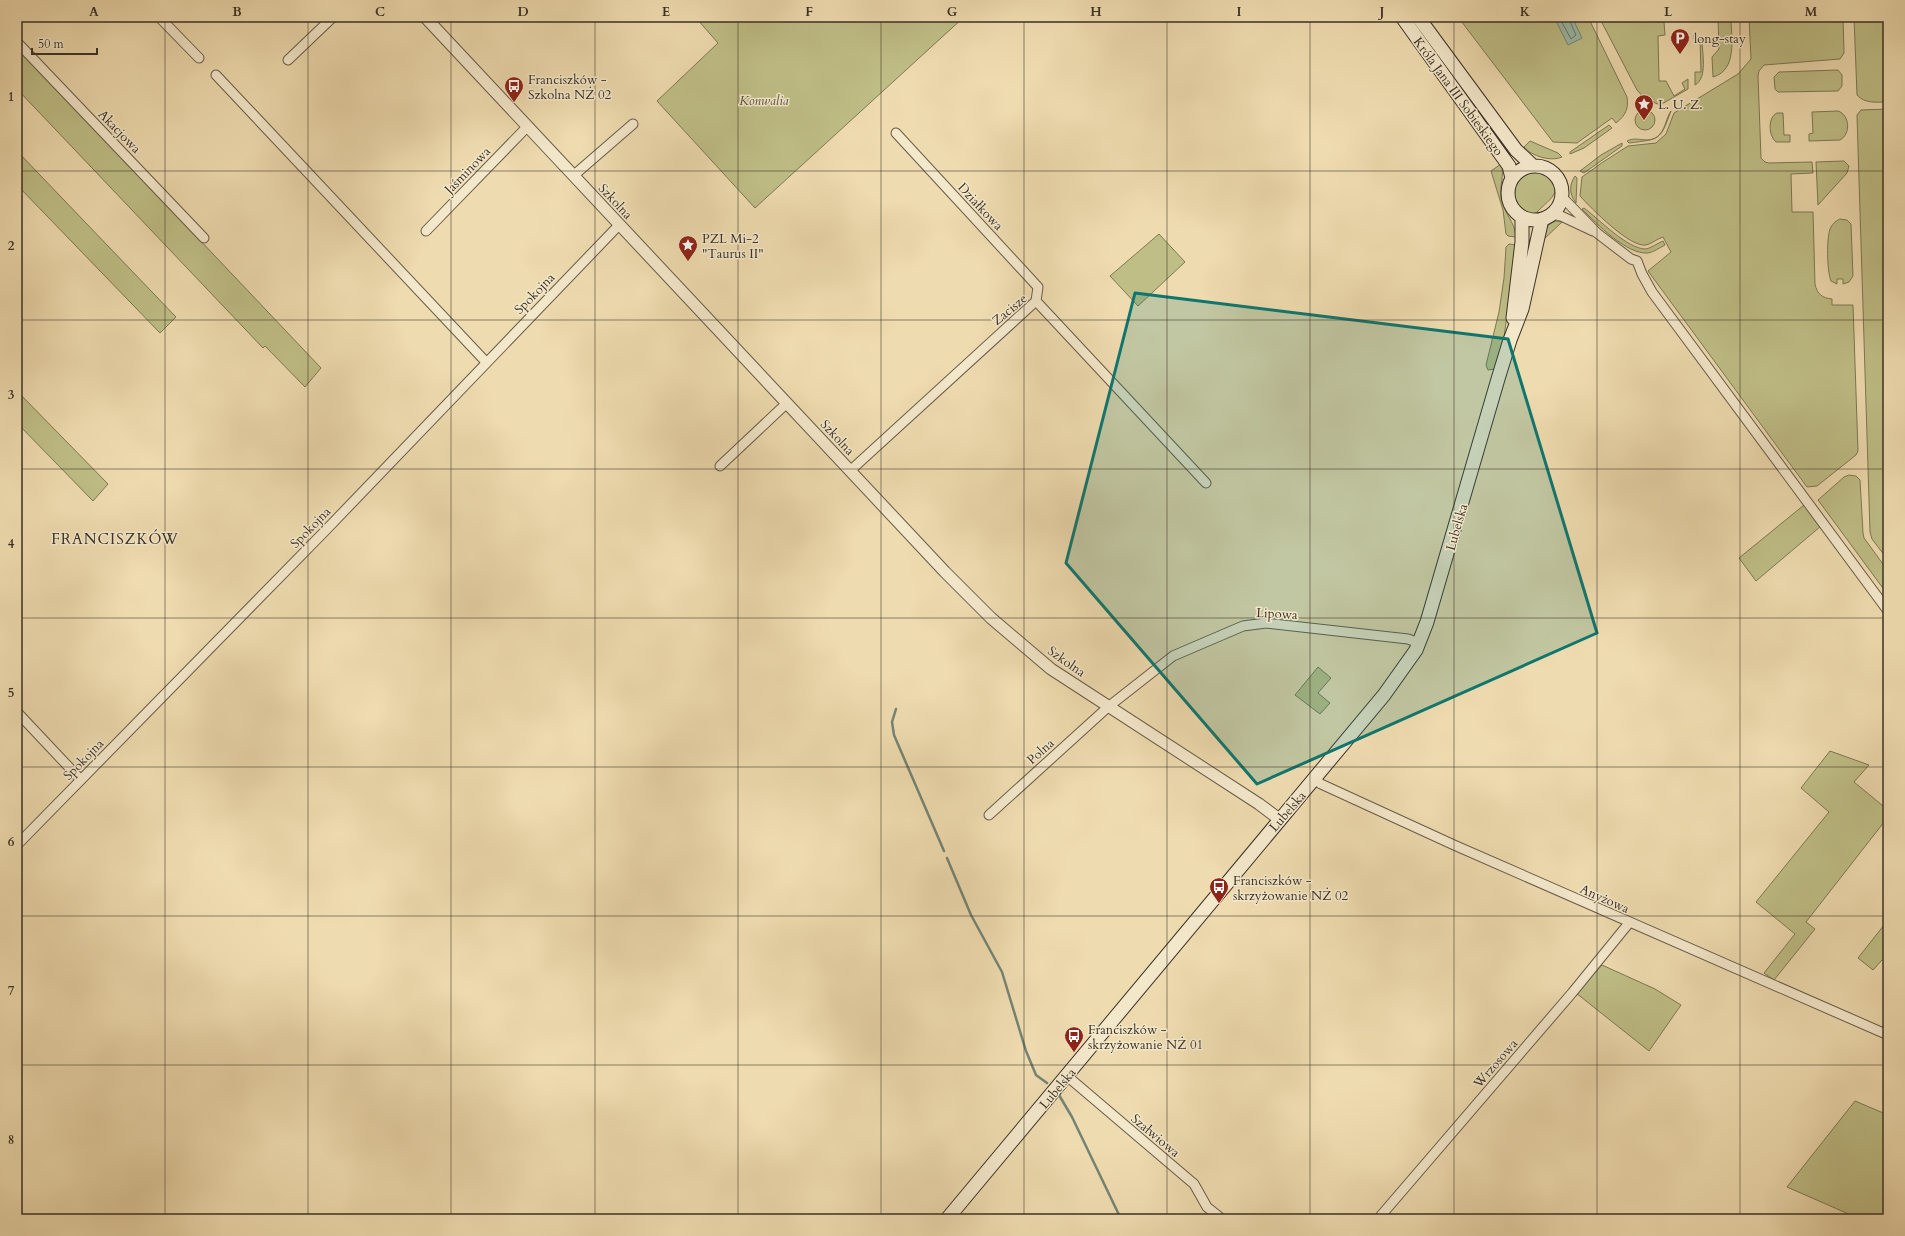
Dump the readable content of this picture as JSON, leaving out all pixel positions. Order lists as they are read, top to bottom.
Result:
{
  "streets": {
    "main road": ["Króla Jana III Sobieskiego", "Lubelska"],
    "street": [
      "Akacjowa",
      "Jaśminowa",
      "Szkolna",
      "Działkowa",
      "Spokojna",
      "Zacisze",
      "Lipowa",
      "Polna",
      "Anyżowa",
      "Wrzosowa",
      "Szałwiowa"
    ]
  },
  "crossings": [
    ["Króla Jana III Sobieskiego", "Lubelska"],
    ["Jaśminowa", "Szkolna"],
    ["Szkolna", "Spokojna"],
    ["Szkolna", "Zacisze"],
    ["Szkolna", "Lubelska"],
    ["Szkolna", "Lipowa"],
    ["Szkolna", "Polna"],
    ["Działkowa", "Zacisze"],
    ["Lubelska", "Lipowa"],
    ["Lubelska", "Anyżowa"],
    ["Lubelska", "Szałwiowa"],
    ["Lipowa", "Polna"],
    ["Anyżowa", "Wrzosowa"]
  ],
  "districts": ["FRANCISZKÓW"],
  "parks": ["Konwalia"],
  "places": {
    "parking": ["long-stay"],
    "bus stop": ["Franciszków - Szkolna NŻ 02", "Franciszków - skrzyżowanie NŻ 02", "Franciszków - skrzyżowanie NŻ 01"],
    "place": ["L. U. Z.", "PZL Mi-2 \"Taurus II\""]
  },
  "scale_bar": "50 m",
  "grid": {
    "columns": [
      "A",
      "B",
      "C",
      "D",
      "E",
      "F",
      "G",
      "H",
      "I",
      "J",
      "K",
      "L",
      "M"
    ],
    "rows": [
      "1",
      "2",
      "3",
      "4",
      "5",
      "6",
      "7",
      "8"
    ]
  }
}
